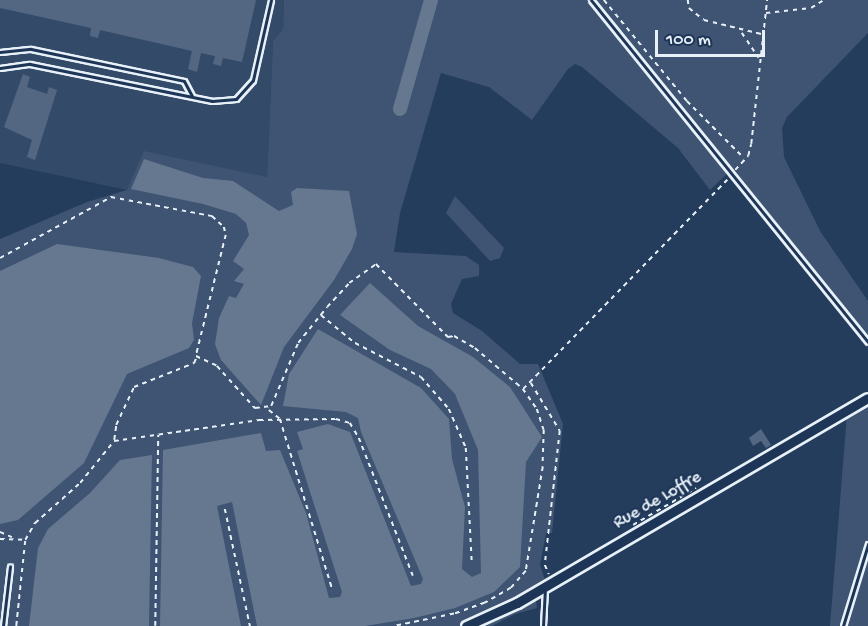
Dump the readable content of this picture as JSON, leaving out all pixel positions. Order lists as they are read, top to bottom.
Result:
{
  "streets": {
    "main road": ["Rue de Loffre"]
  },
  "scale_bar": "100 m"
}
